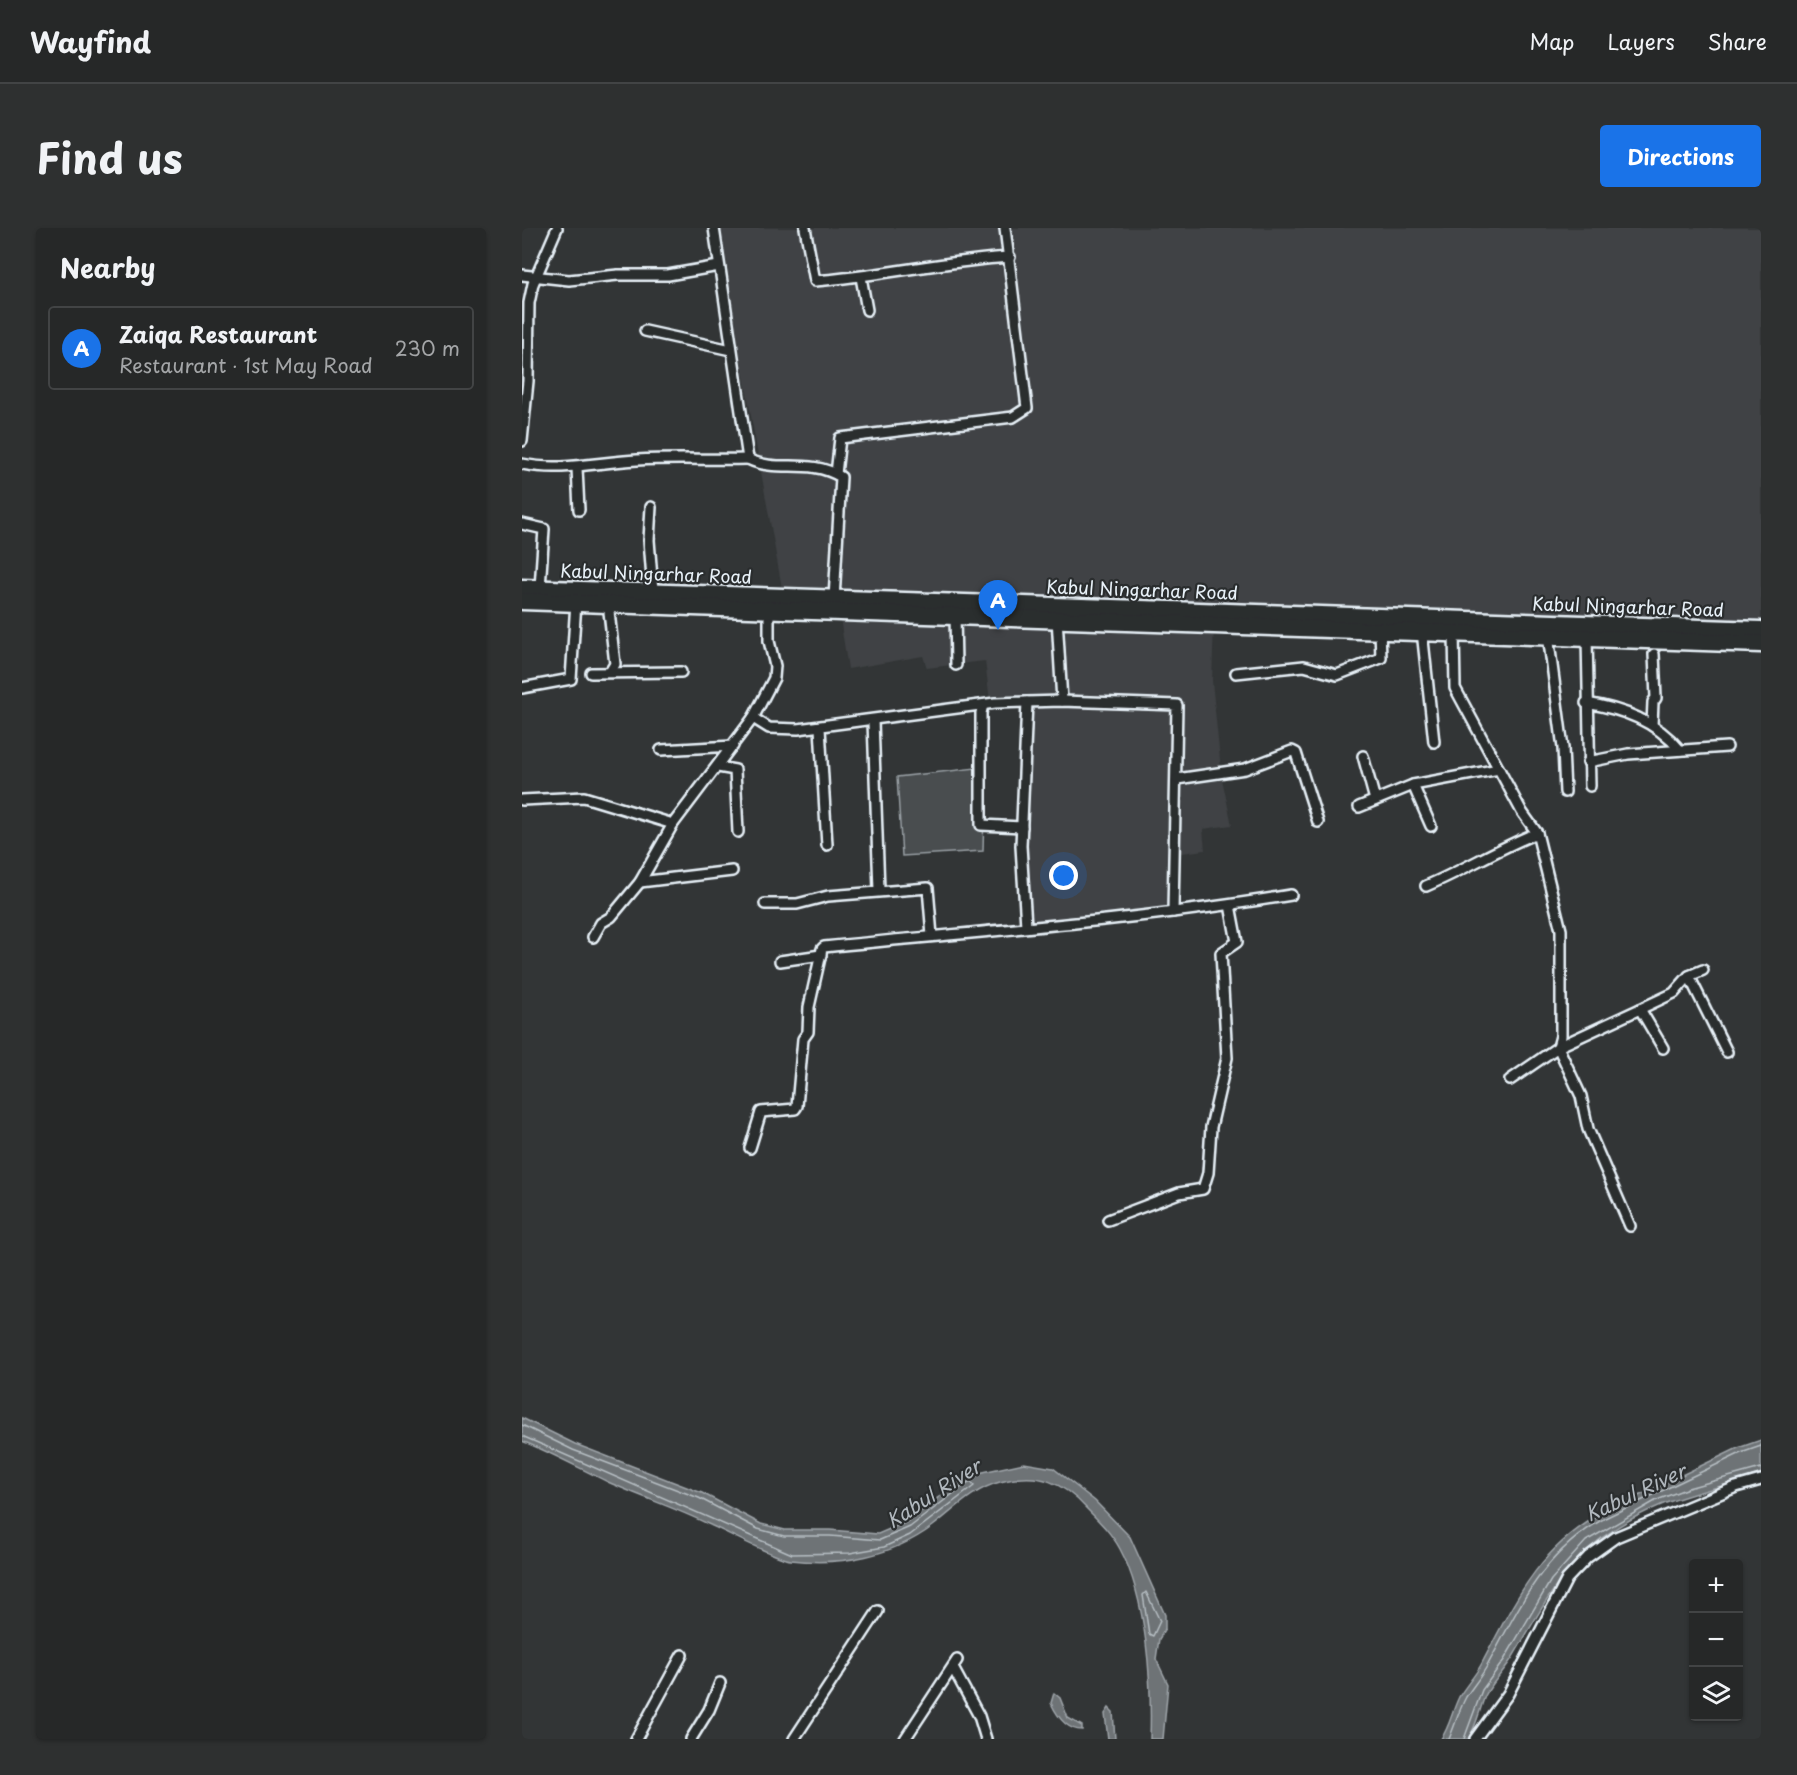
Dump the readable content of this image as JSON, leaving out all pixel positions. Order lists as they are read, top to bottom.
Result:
{
  "streets": {
    "highway": ["Kabul Ningarhar Road"]
  },
  "water": ["Kabul River"],
  "page": {
    "header": "Wayfind",
    "nav": ["Map", "Layers", "Share"],
    "title": "Find us",
    "buttons": "Directions",
    "heading": "Nearby",
    "list": [
      {
        "mark": "A",
        "name": "Zaiqa Restaurant",
        "note": "Restaurant · 1st May Road",
        "value": "230 m"
      }
    ],
    "pins": "A",
    "map_buttons": ["+", "−"]
  }
}
